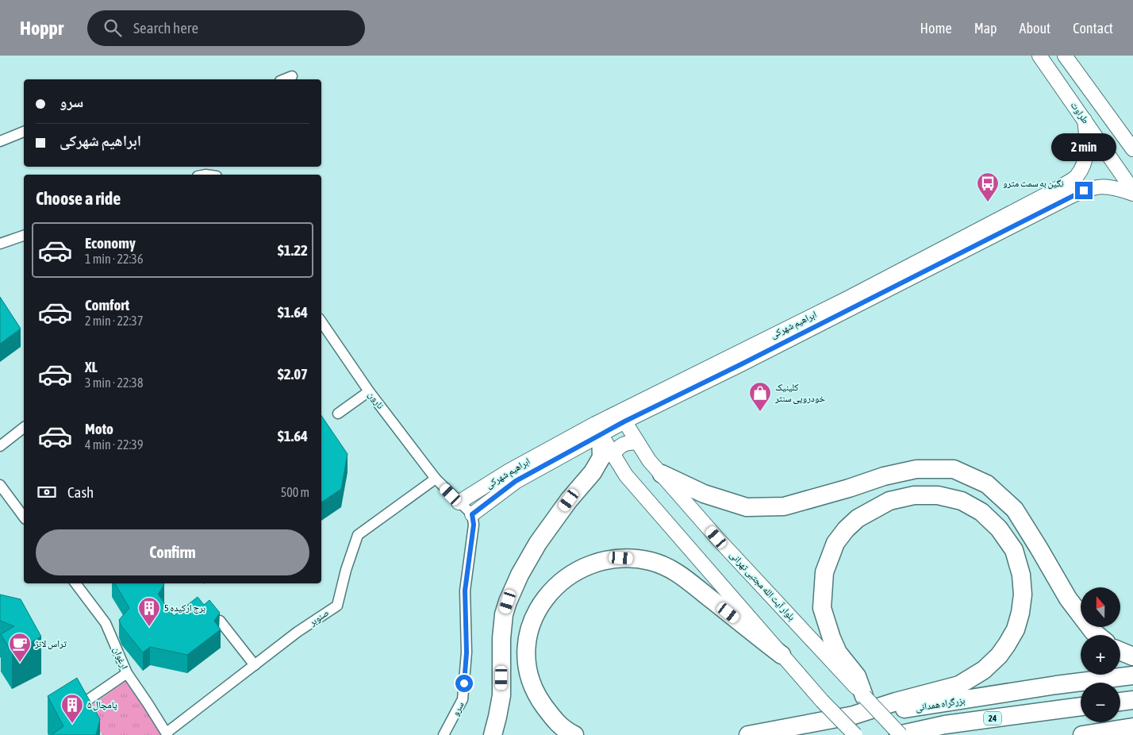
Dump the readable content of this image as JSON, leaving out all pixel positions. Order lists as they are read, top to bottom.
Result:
{
  "streets": {
    "highway": ["بزرگراه همدانی", "24"],
    "main road": ["طراوت", "ابراهیم شهرکی", "بلوار آیت الله مجتبی تهرانی"],
    "street": [
      "نارون",
      "صنوبر",
      "ارغوان",
      "سرو"
    ]
  },
  "crossings": [
    ["طراوت", "ابراهیم شهرکی"],
    ["ابراهیم شهرکی", "نارون"],
    ["ابراهیم شهرکی", "بلوار آیت الله مجتبی تهرانی"],
    ["ابراهیم شهرکی", "سرو"],
    ["نارون", "صنوبر"],
    ["نارون", "سرو"],
    ["بلوار آیت الله مجتبی تهرانی", "24"],
    ["صنوبر", "ارغوان"]
  ],
  "places": {
    "bus stop": ["نگین به سمت مترو"],
    "shop": ["کلینیک خودرویی سنتر"],
    "building": ["برج ارکیده 5", "پامچال ۵"],
    "cafe": ["تراس لانژ"]
  },
  "north": "top",
  "page": {
    "header": "Hoppr",
    "search": "Search here",
    "nav": [
      "Home",
      "Map",
      "About",
      "Contact"
    ],
    "banner": ["سرو", "ابراهیم شهرکی"],
    "bubble": "2 min",
    "heading": "Choose a ride",
    "list": [
      {
        "name": "Economy",
        "note": "1 min · 22:36",
        "value": "$1.22"
      },
      {
        "name": "Comfort",
        "note": "2 min · 22:37",
        "value": "$1.64"
      },
      {
        "name": "XL",
        "note": "3 min · 22:38",
        "value": "$2.07"
      },
      {
        "name": "Moto",
        "note": "4 min · 22:39",
        "value": "$1.64"
      }
    ],
    "pay": ["Cash", "500 m"],
    "buttons": "Confirm",
    "map_buttons": ["+", "−"]
  }
}
